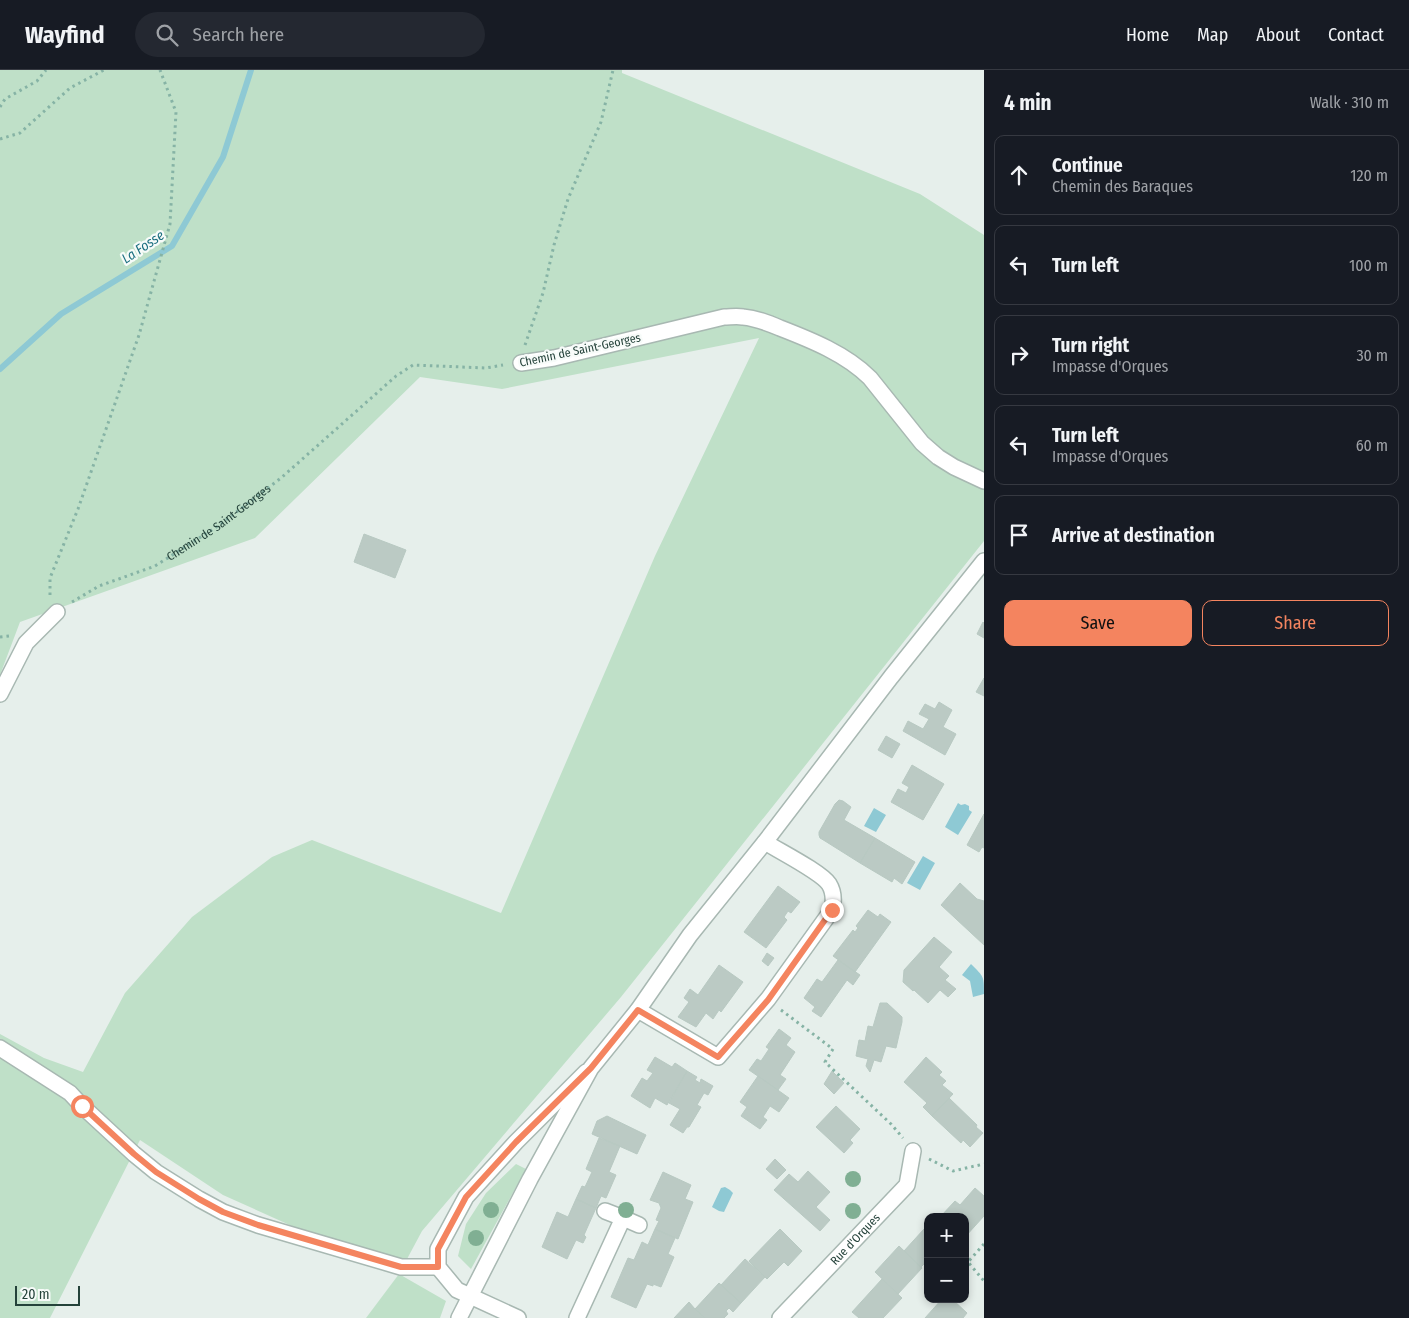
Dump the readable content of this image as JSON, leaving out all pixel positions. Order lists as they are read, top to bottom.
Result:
{
  "streets": {
    "street": ["Chemin de Saint-Georges", "Rue d'Orques"]
  },
  "water": ["La Fosse"],
  "scale_bar": "20 m",
  "page": {
    "header": "Wayfind",
    "search": "Search here",
    "nav": [
      "Home",
      "Map",
      "About",
      "Contact"
    ],
    "heading": ["4 min", "Walk · 310 m"],
    "list": [
      ["Continue", "Chemin des Baraques", "120 m"],
      ["Turn left", "100 m"],
      ["Turn right", "Impasse d'Orques", "30 m"],
      ["Turn left", "Impasse d'Orques", "60 m"],
      "Arrive at destination"
    ],
    "buttons": ["Save", "Share"],
    "map_buttons": ["+", "−"],
    "scale": "20 m"
  }
}
